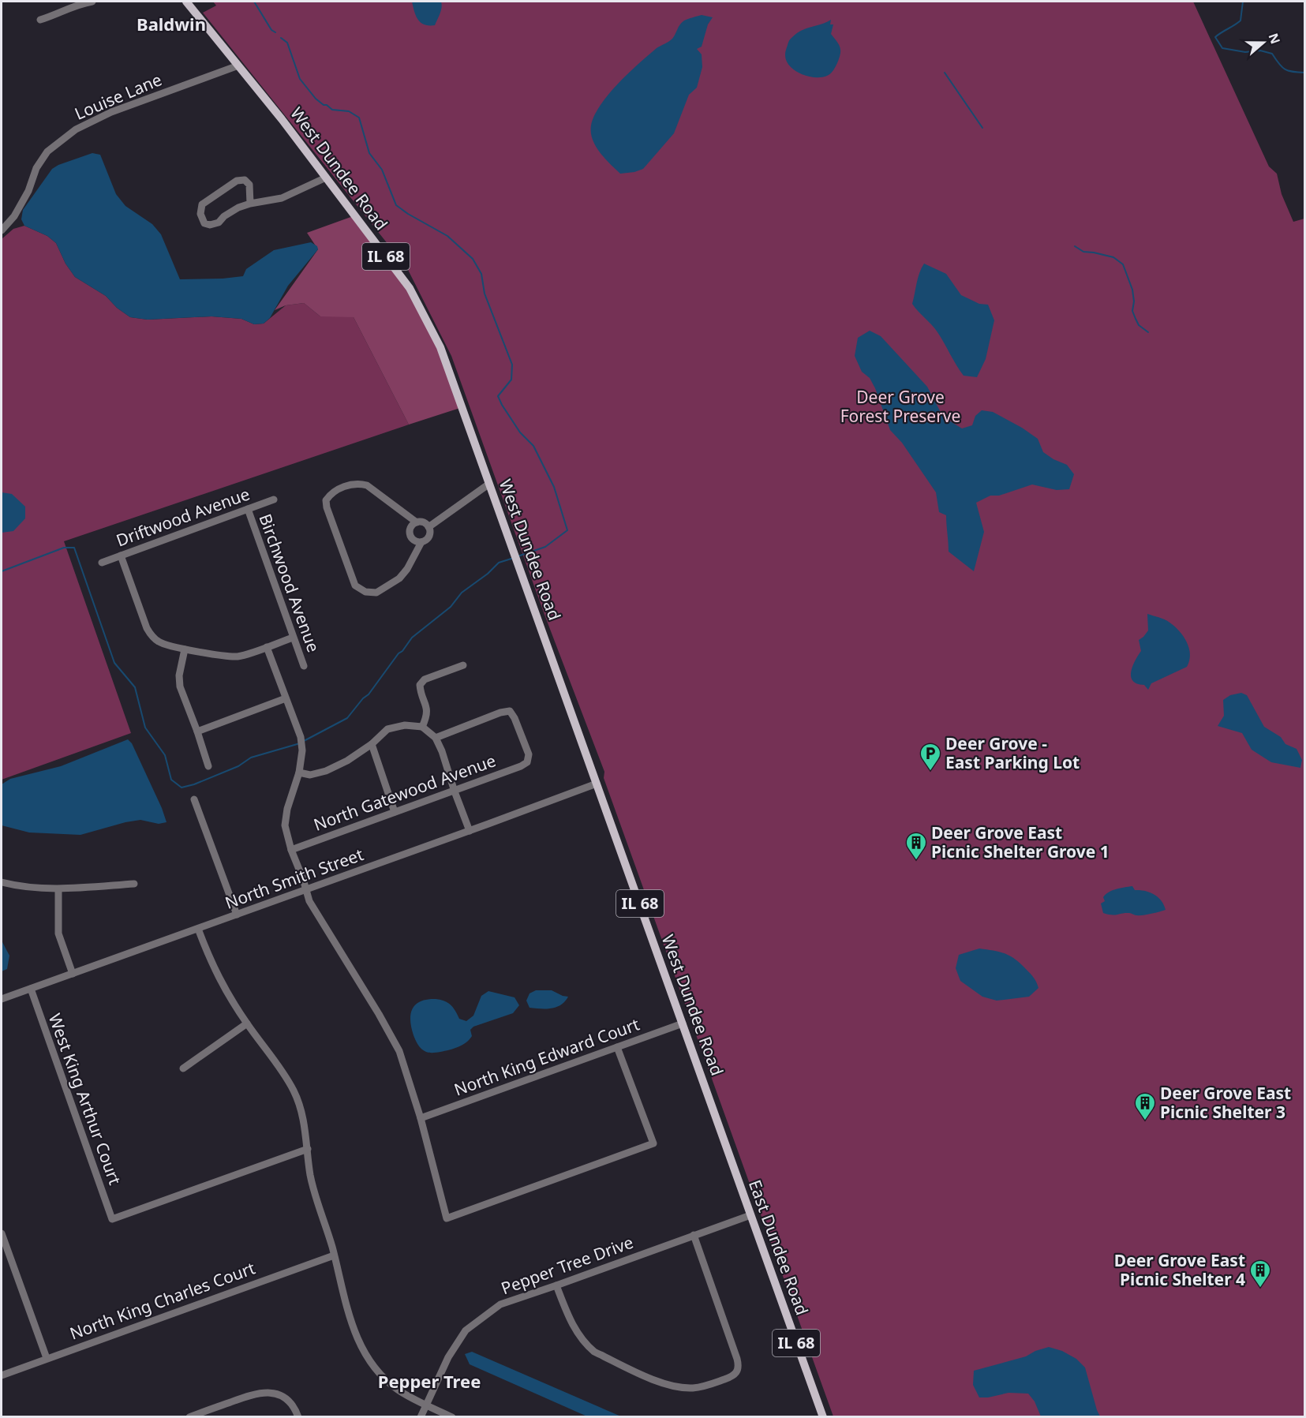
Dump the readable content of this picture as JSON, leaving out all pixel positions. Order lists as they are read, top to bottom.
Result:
{
  "streets": {
    "main road": ["West Dundee Road", "IL 68", "East Dundee Road"],
    "street": [
      "Louise Lane",
      "Driftwood Avenue",
      "Birchwood Avenue",
      "North Gatewood Avenue",
      "North Smith Street",
      "North King Edward Court",
      "West King Arthur Court",
      "Pepper Tree Drive",
      "North King Charles Court"
    ]
  },
  "crossings": [
    ["Louise Lane", "West Dundee Road"],
    ["West Dundee Road", "North Smith Street"],
    ["West Dundee Road", "North King Edward Court"],
    ["West Dundee Road", "East Dundee Road"],
    ["Driftwood Avenue", "Birchwood Avenue"],
    ["North Smith Street", "West King Arthur Court"],
    ["East Dundee Road", "Pepper Tree Drive"]
  ],
  "districts": ["Baldwin", "Pepper Tree"],
  "parks": ["Deer Grove Forest Preserve"],
  "places": {
    "parking": ["Deer Grove - East Parking Lot"],
    "building": ["Deer Grove East Picnic Shelter Grove 1", "Deer Grove East Picnic Shelter 3", "Deer Grove East Picnic Shelter 4"]
  },
  "north": "right"
}
